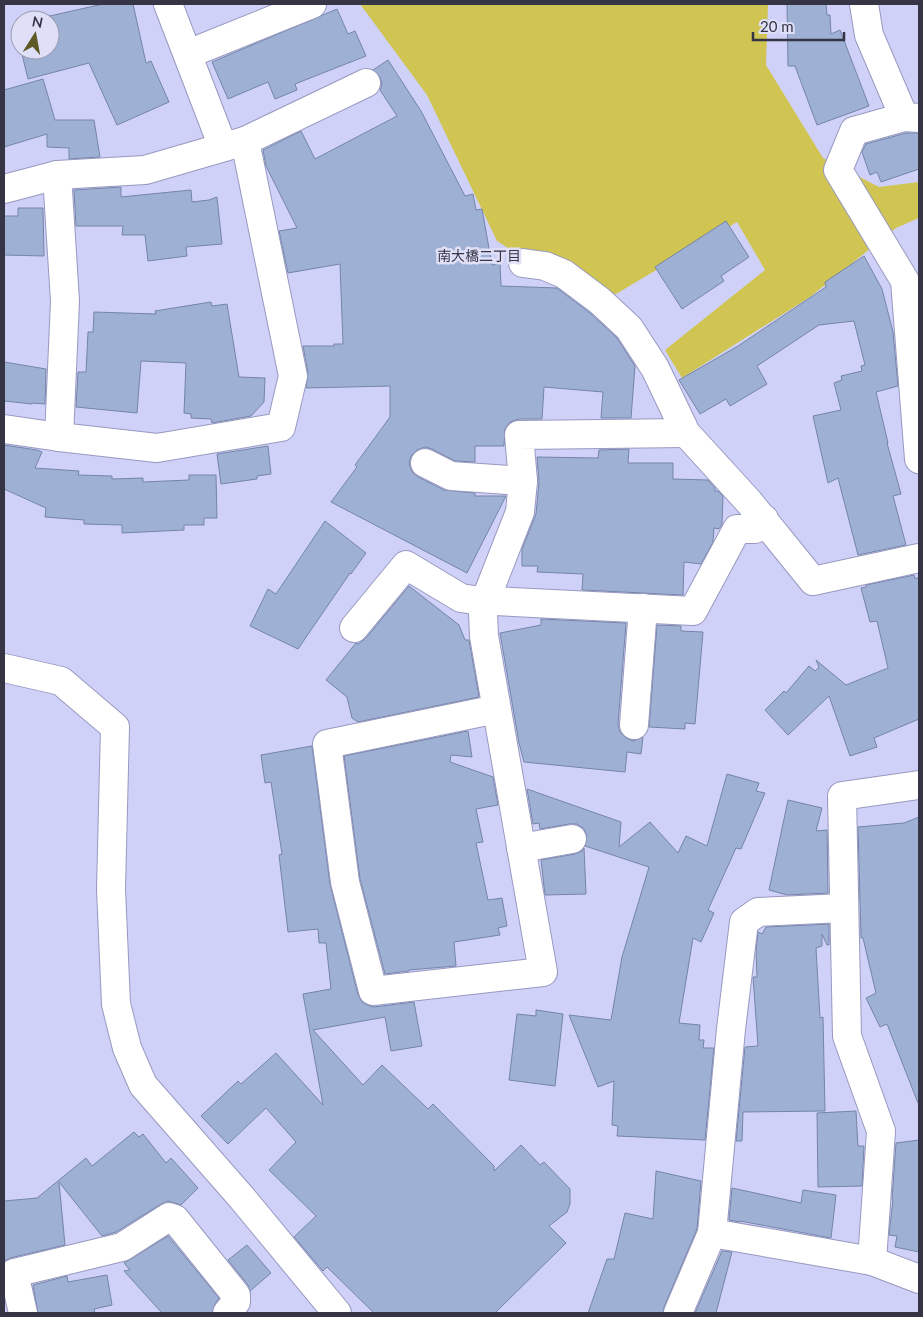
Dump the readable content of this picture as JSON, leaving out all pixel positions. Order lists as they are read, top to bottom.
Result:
{
  "districts": ["南大橋二丁目"],
  "scale_bar": "20 m",
  "north": "top"
}
